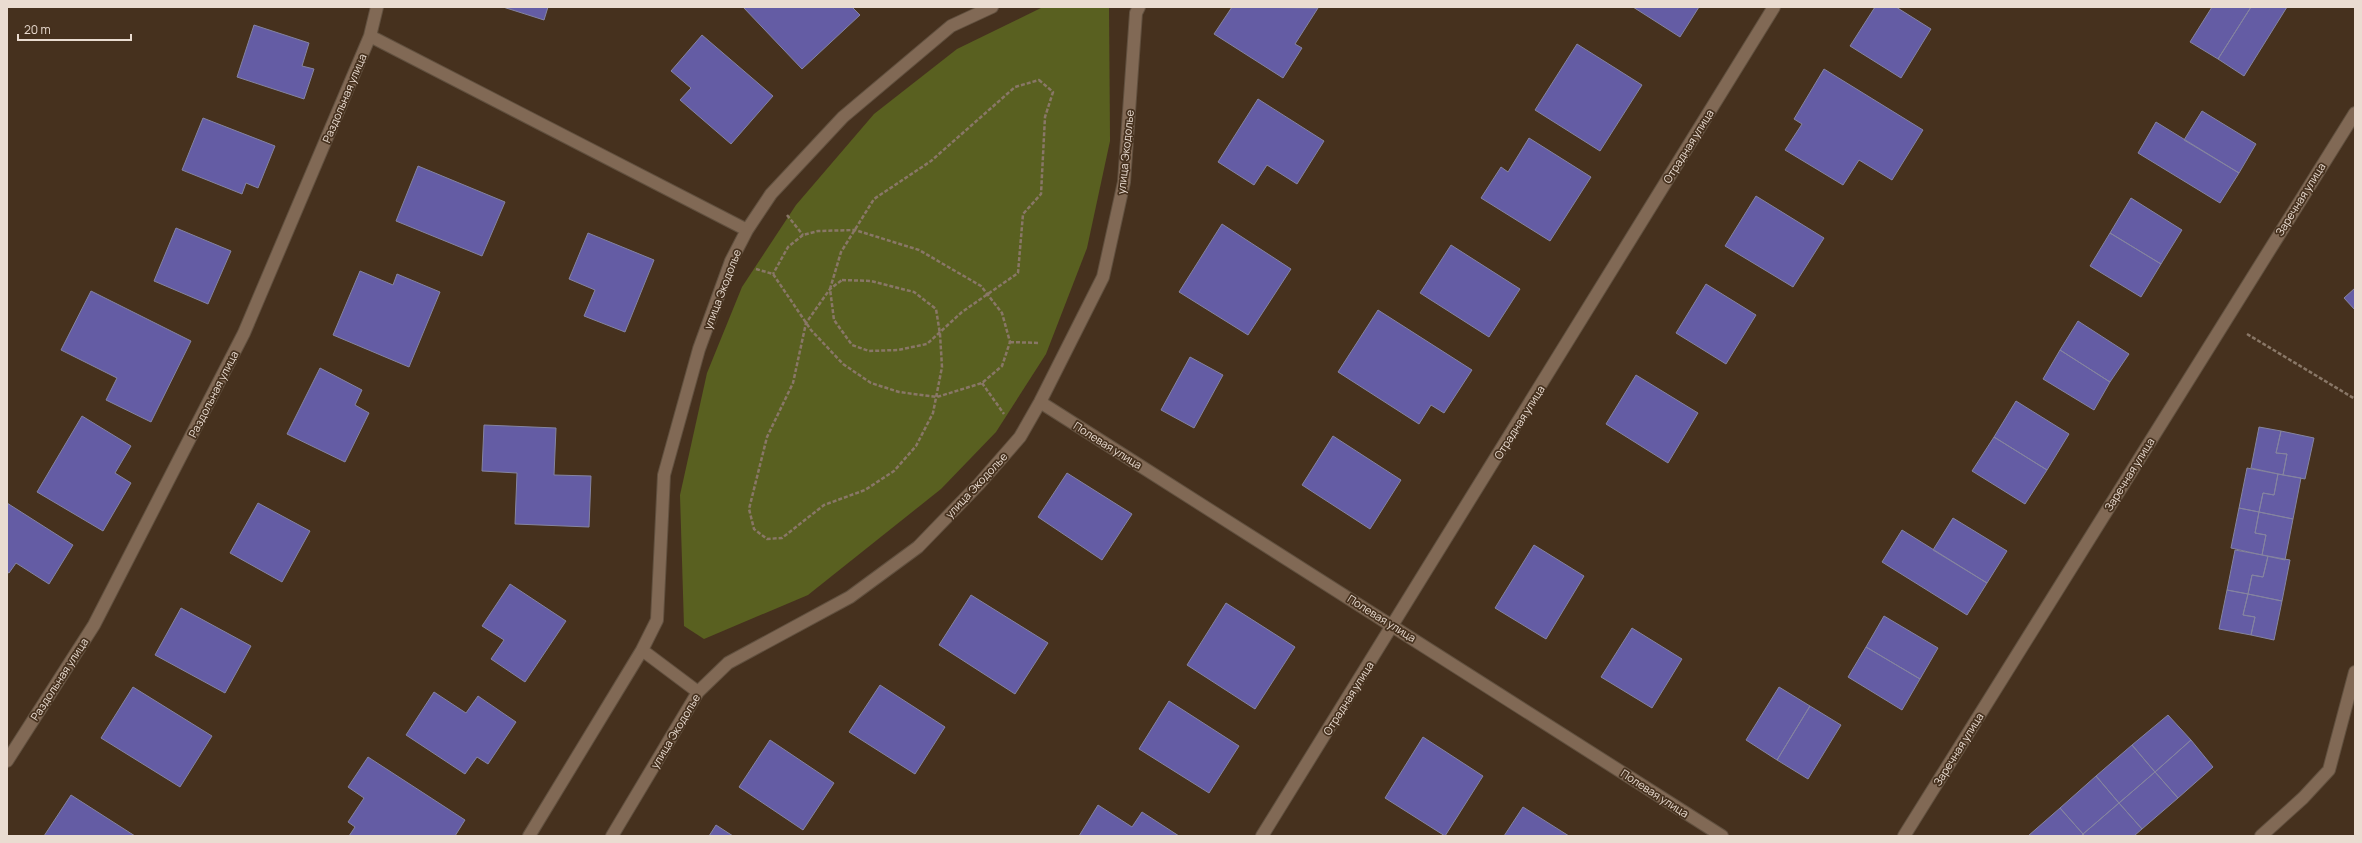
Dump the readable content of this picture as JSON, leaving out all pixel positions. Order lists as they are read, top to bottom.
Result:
{
  "streets": {
    "street": [
      "Раздольная улица",
      "Отрадная улица",
      "улица Экодолье",
      "Заречная улица",
      "Полевая улица"
    ]
  },
  "crossings": [
    ["Отрадная улица", "Полевая улица"],
    ["улица Экодолье", "Полевая улица"]
  ],
  "scale_bar": "20 m"
}
